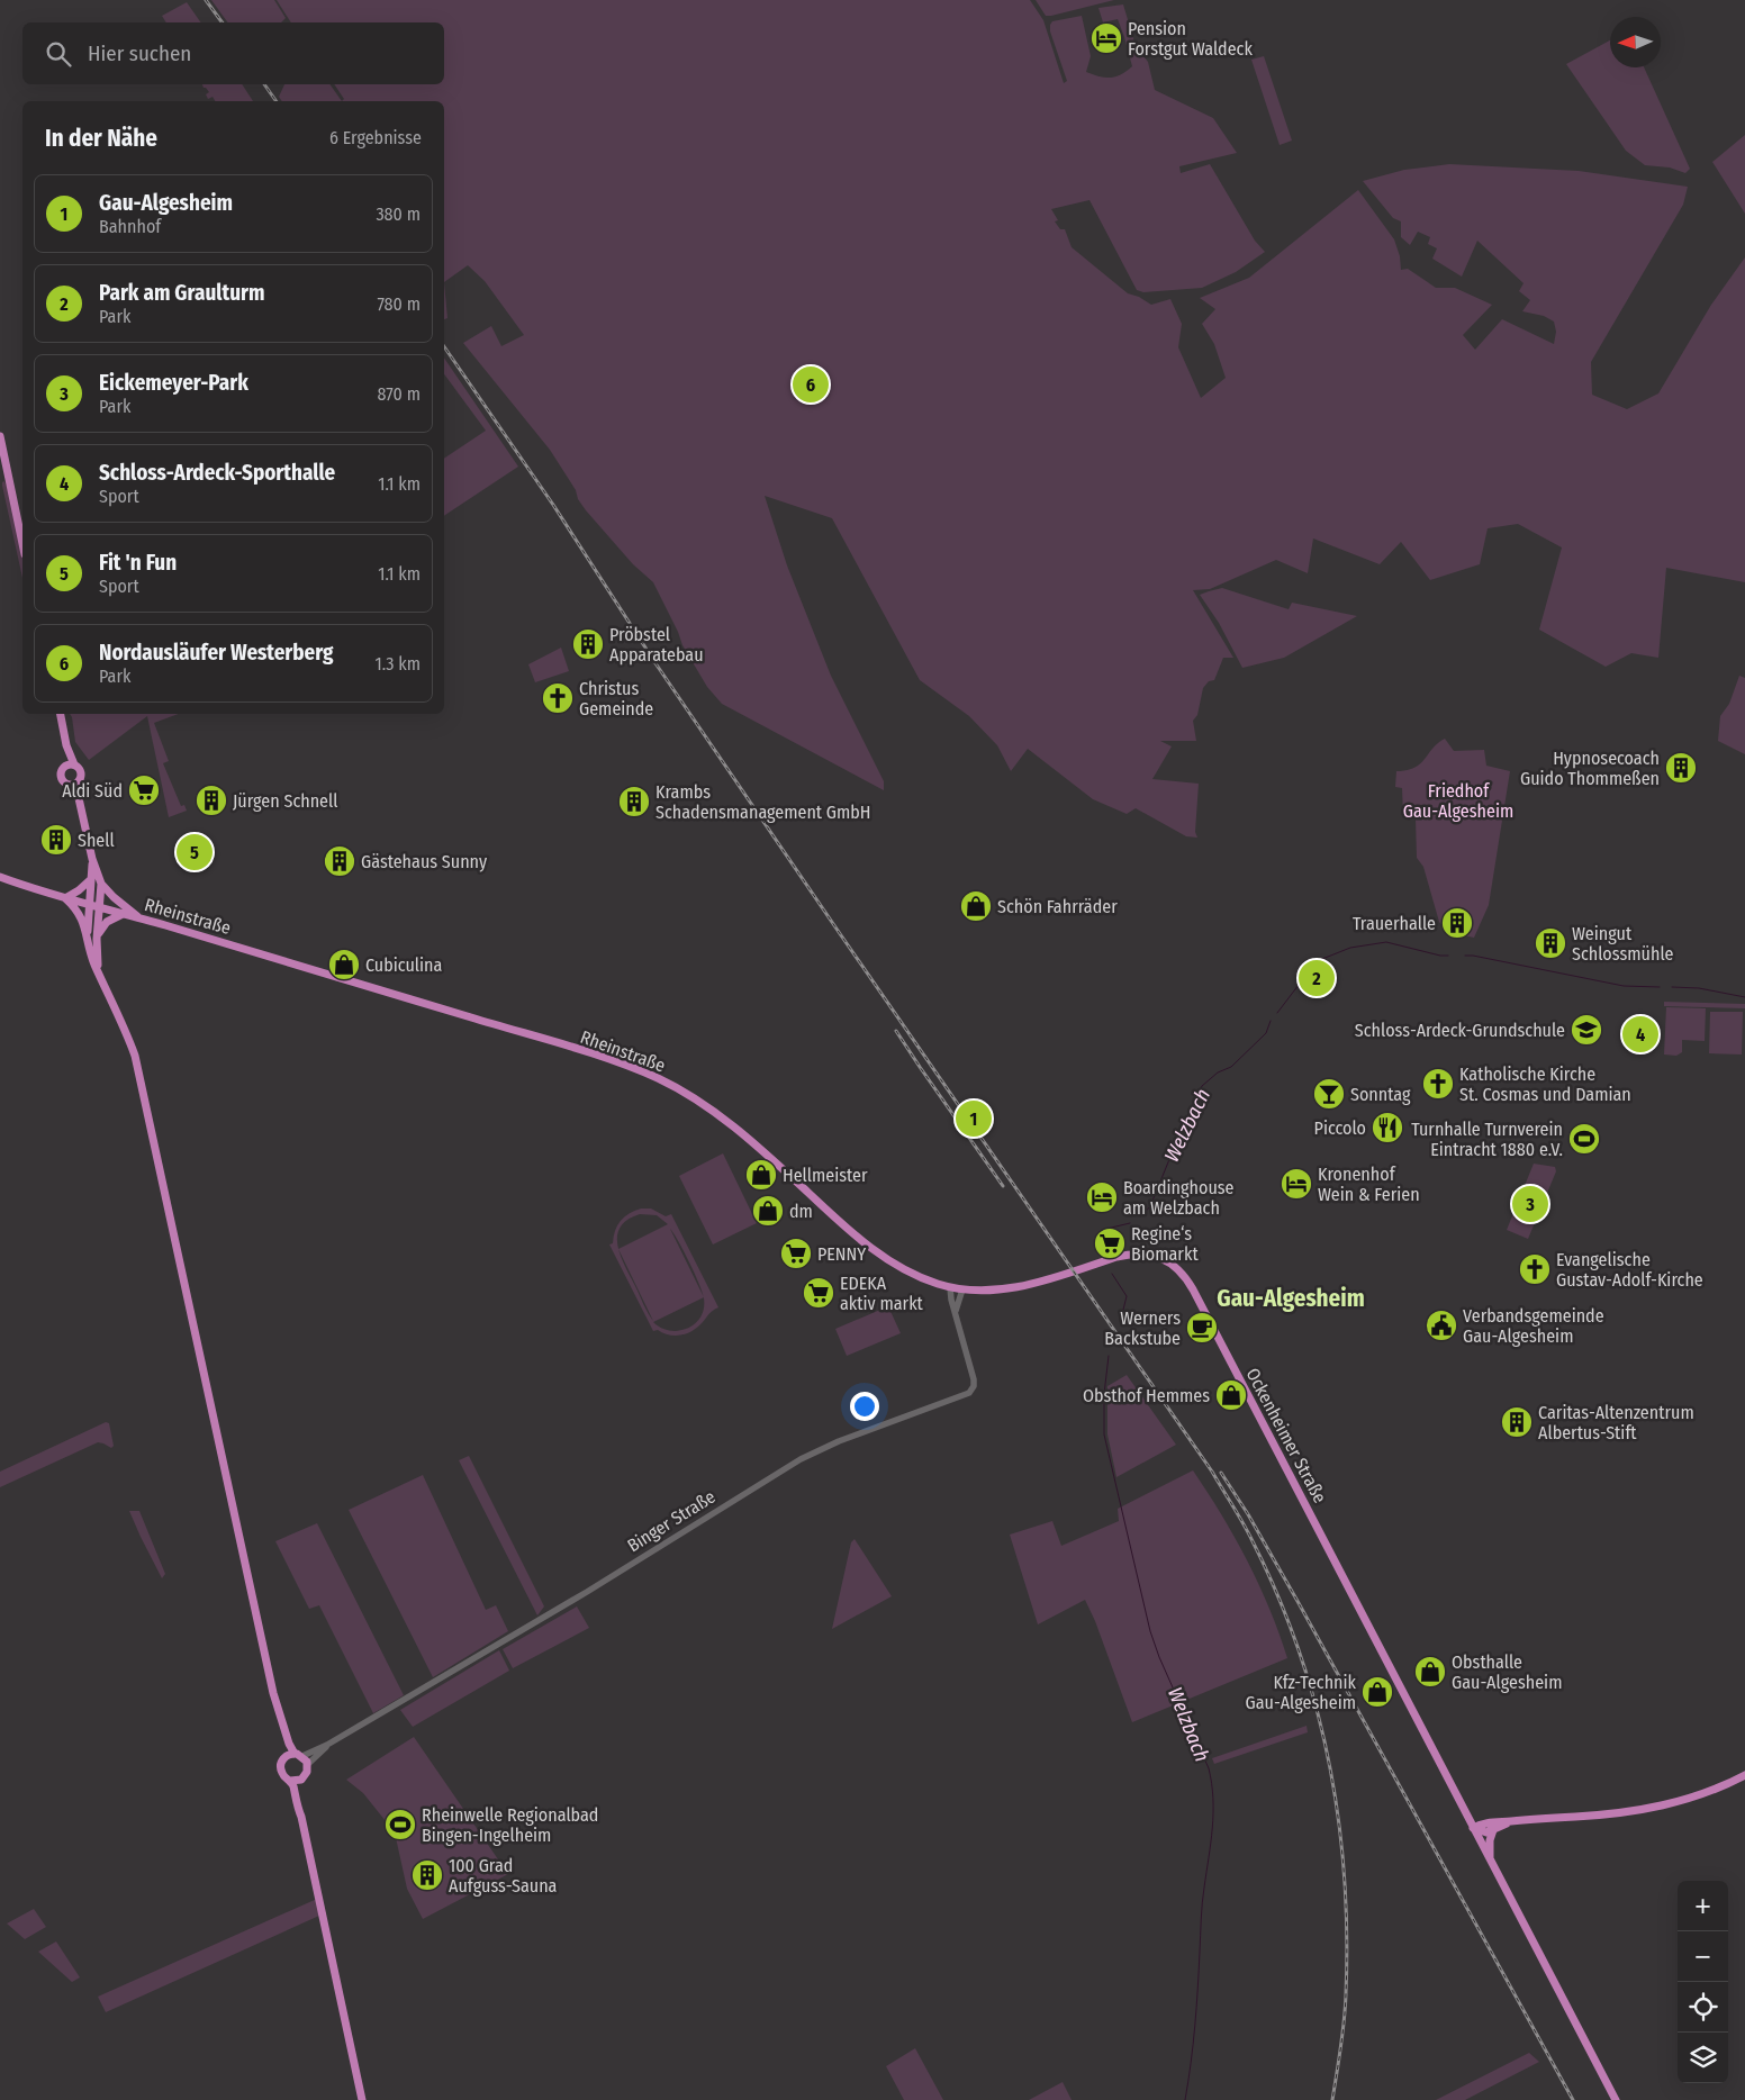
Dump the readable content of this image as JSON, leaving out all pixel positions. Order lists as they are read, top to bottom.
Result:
{
  "streets": {
    "main road": ["Rheinstraße", "Ockenheimer Straße"],
    "street": ["Binger Straße"]
  },
  "crossings": [
    ["Rheinstraße", "Ockenheimer Straße"],
    ["Rheinstraße", "Binger Straße"]
  ],
  "districts": ["Gau-Algesheim"],
  "water": ["Welzbach"],
  "parks": ["Friedhof Gau-Algesheim"],
  "places": {
    "hotel": ["Pension Forstgut Waldeck", "Kronenhof Wein & Ferien", "Boardinghouse am Welzbach"],
    "building": [
      "Pröbstel Apparatebau",
      "Hypnosecoach Guido Thommeßen",
      "Jürgen Schnell",
      "Krambs Schadensmanagement GmbH",
      "Shell",
      "Gästehaus Sunny",
      "Trauerhalle",
      "Weingut Schlossmühle",
      "Caritas-Altenzentrum Albertus-Stift",
      "100 Grad Aufguss-Sauna"
    ],
    "church": ["Christus Gemeinde", "Katholische Kirche St. Cosmas und Damian", "Evangelische Gustav-Adolf-Kirche"],
    "supermarket": [
      "Aldi Süd",
      "Regine‘s Biomarkt",
      "PENNY",
      "EDEKA aktiv markt"
    ],
    "shop": [
      "Schön Fahrräder",
      "Cubiculina",
      "Hellmeister",
      "dm",
      "Obsthof Hemmes",
      "Obsthalle Gau-Algesheim",
      "Kfz-Technik Gau-Algesheim"
    ],
    "school or university": ["Schloss-Ardeck-Grundschule"],
    "bar": ["Sonntag"],
    "restaurant": ["Piccolo"],
    "sports": ["Turnhalle Turnverein Eintracht 1880 e.V.", "Rheinwelle Regionalbad Bingen-Ingelheim"],
    "public building": ["Verbandsgemeinde Gau-Algesheim"],
    "cafe": ["Werners Backstube"]
  },
  "north": "left",
  "page": {
    "search": "Hier suchen",
    "heading": ["In der Nähe", "6 Ergebnisse"],
    "list": [
      {
        "mark": "1",
        "name": "Gau-Algesheim",
        "note": "Bahnhof",
        "value": "380 m"
      },
      {
        "mark": "2",
        "name": "Park am Graulturm",
        "note": "Park",
        "value": "780 m"
      },
      {
        "mark": "3",
        "name": "Eickemeyer-Park",
        "note": "Park",
        "value": "870 m"
      },
      {
        "mark": "4",
        "name": "Schloss-Ardeck-Sporthalle",
        "note": "Sport",
        "value": "1.1 km"
      },
      {
        "mark": "5",
        "name": "Fit 'n Fun",
        "note": "Sport",
        "value": "1.1 km"
      },
      {
        "mark": "6",
        "name": "Nordausläufer Westerberg",
        "note": "Park",
        "value": "1.3 km"
      }
    ],
    "pins": [
      "6",
      "5",
      "2",
      "4",
      "1",
      "3"
    ],
    "map_buttons": ["+", "−"]
  }
}
